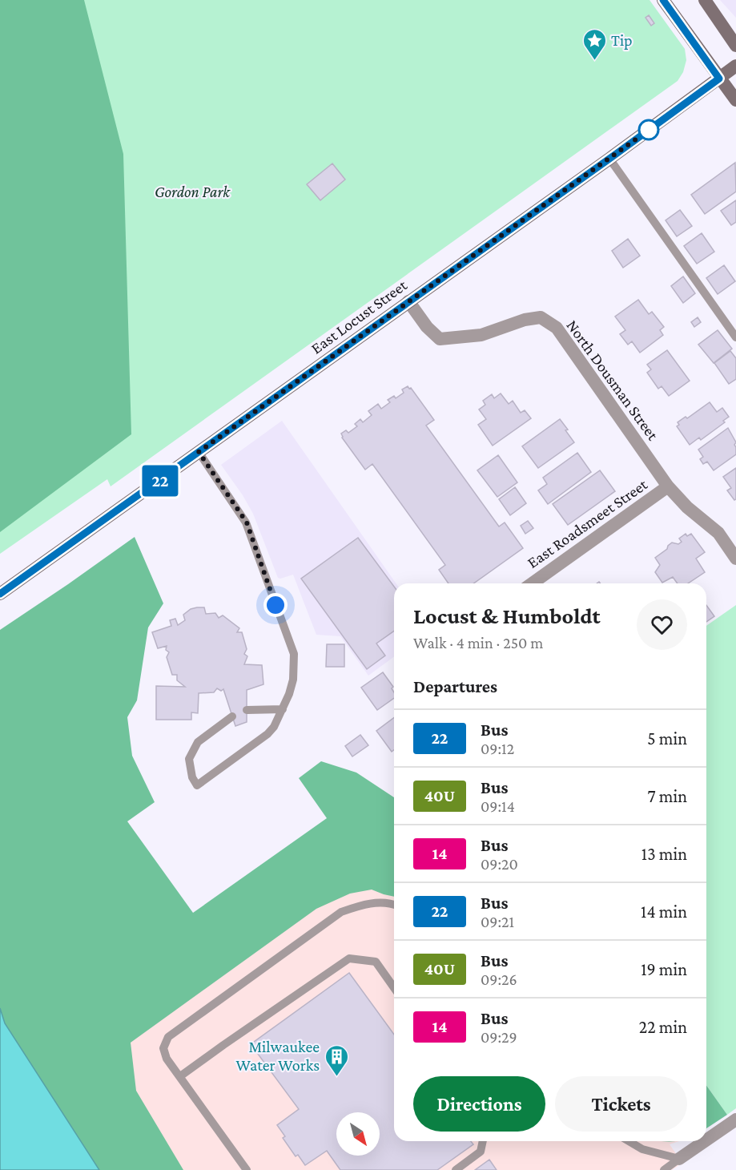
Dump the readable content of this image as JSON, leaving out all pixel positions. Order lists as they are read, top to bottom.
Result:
{
  "streets": {
    "main road": ["East Locust Street"],
    "street": ["North Dousman Street", "East Roadsmeet Street"]
  },
  "crossings": [
    ["East Locust Street", "North Dousman Street"],
    ["North Dousman Street", "East Roadsmeet Street"]
  ],
  "parks": ["Gordon Park"],
  "places": {
    "place": ["Tip"],
    "building": ["Milwaukee Water Works"]
  },
  "lines": ["bus line 22"],
  "north": "bottom right",
  "page": {
    "on_map": "22",
    "heading": [
      ["Locust & Humboldt", "Walk · 4 min · 250 m"],
      "Departures"
    ],
    "list": [
      {
        "mark": "22",
        "name": "Bus",
        "note": "09:12",
        "value": "5 min"
      },
      {
        "mark": "40U",
        "name": "Bus",
        "note": "09:14",
        "value": "7 min"
      },
      {
        "mark": "14",
        "name": "Bus",
        "note": "09:20",
        "value": "13 min"
      },
      {
        "mark": "22",
        "name": "Bus",
        "note": "09:21",
        "value": "14 min"
      },
      {
        "mark": "40U",
        "name": "Bus",
        "note": "09:26",
        "value": "19 min"
      },
      {
        "mark": "14",
        "name": "Bus",
        "note": "09:29",
        "value": "22 min"
      }
    ],
    "buttons": ["Directions", "Tickets"]
  }
}
